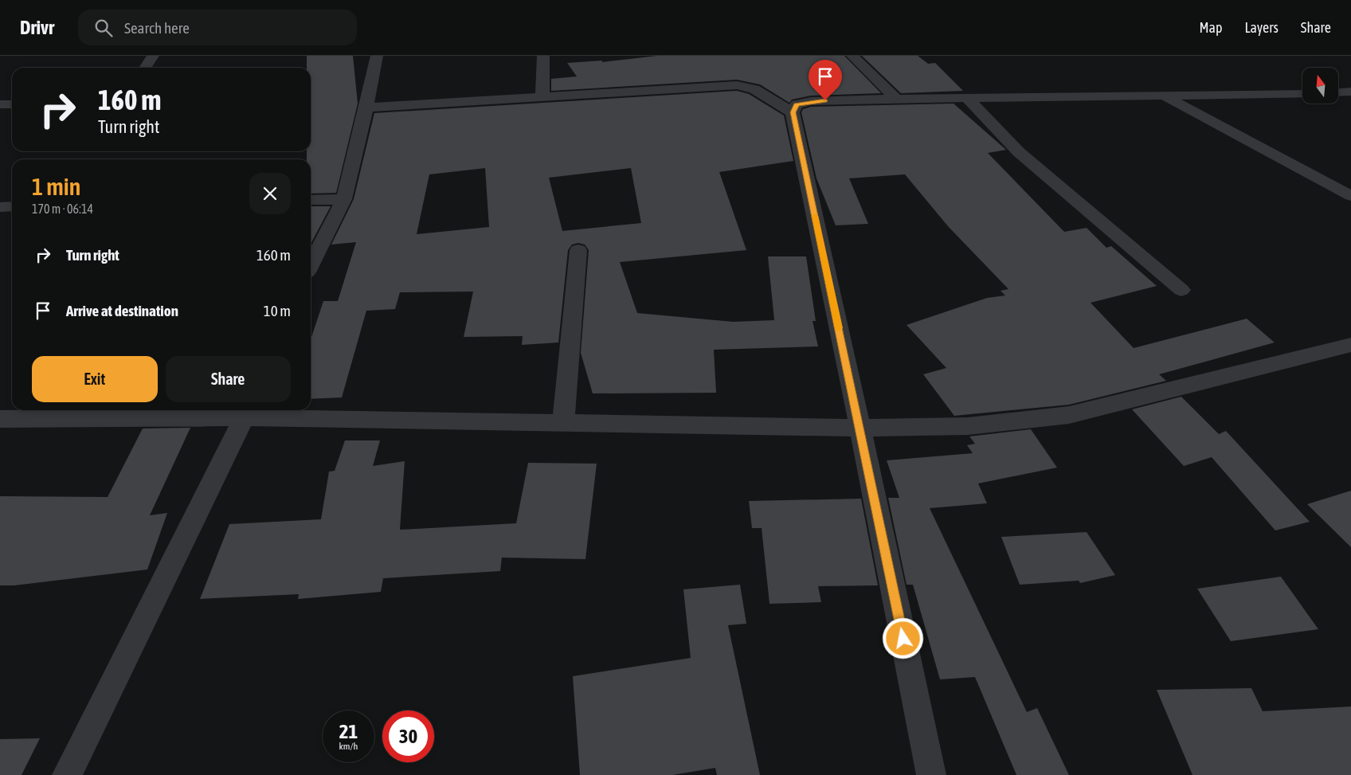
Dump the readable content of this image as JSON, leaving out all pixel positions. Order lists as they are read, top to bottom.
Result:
{
  "north": "top",
  "page": {
    "header": "Drivr",
    "search": "Search here",
    "nav": ["Map", "Layers", "Share"],
    "turn": ["160 m", "Turn right"],
    "heading": ["1 min", "170 m · 06:14"],
    "list": [
      {
        "name": "Turn right",
        "value": "160 m"
      },
      {
        "name": "Arrive at destination",
        "value": "10 m"
      }
    ],
    "buttons": ["Exit", "Share"],
    "speed": "21 km/h",
    "limit": "30"
  }
}
